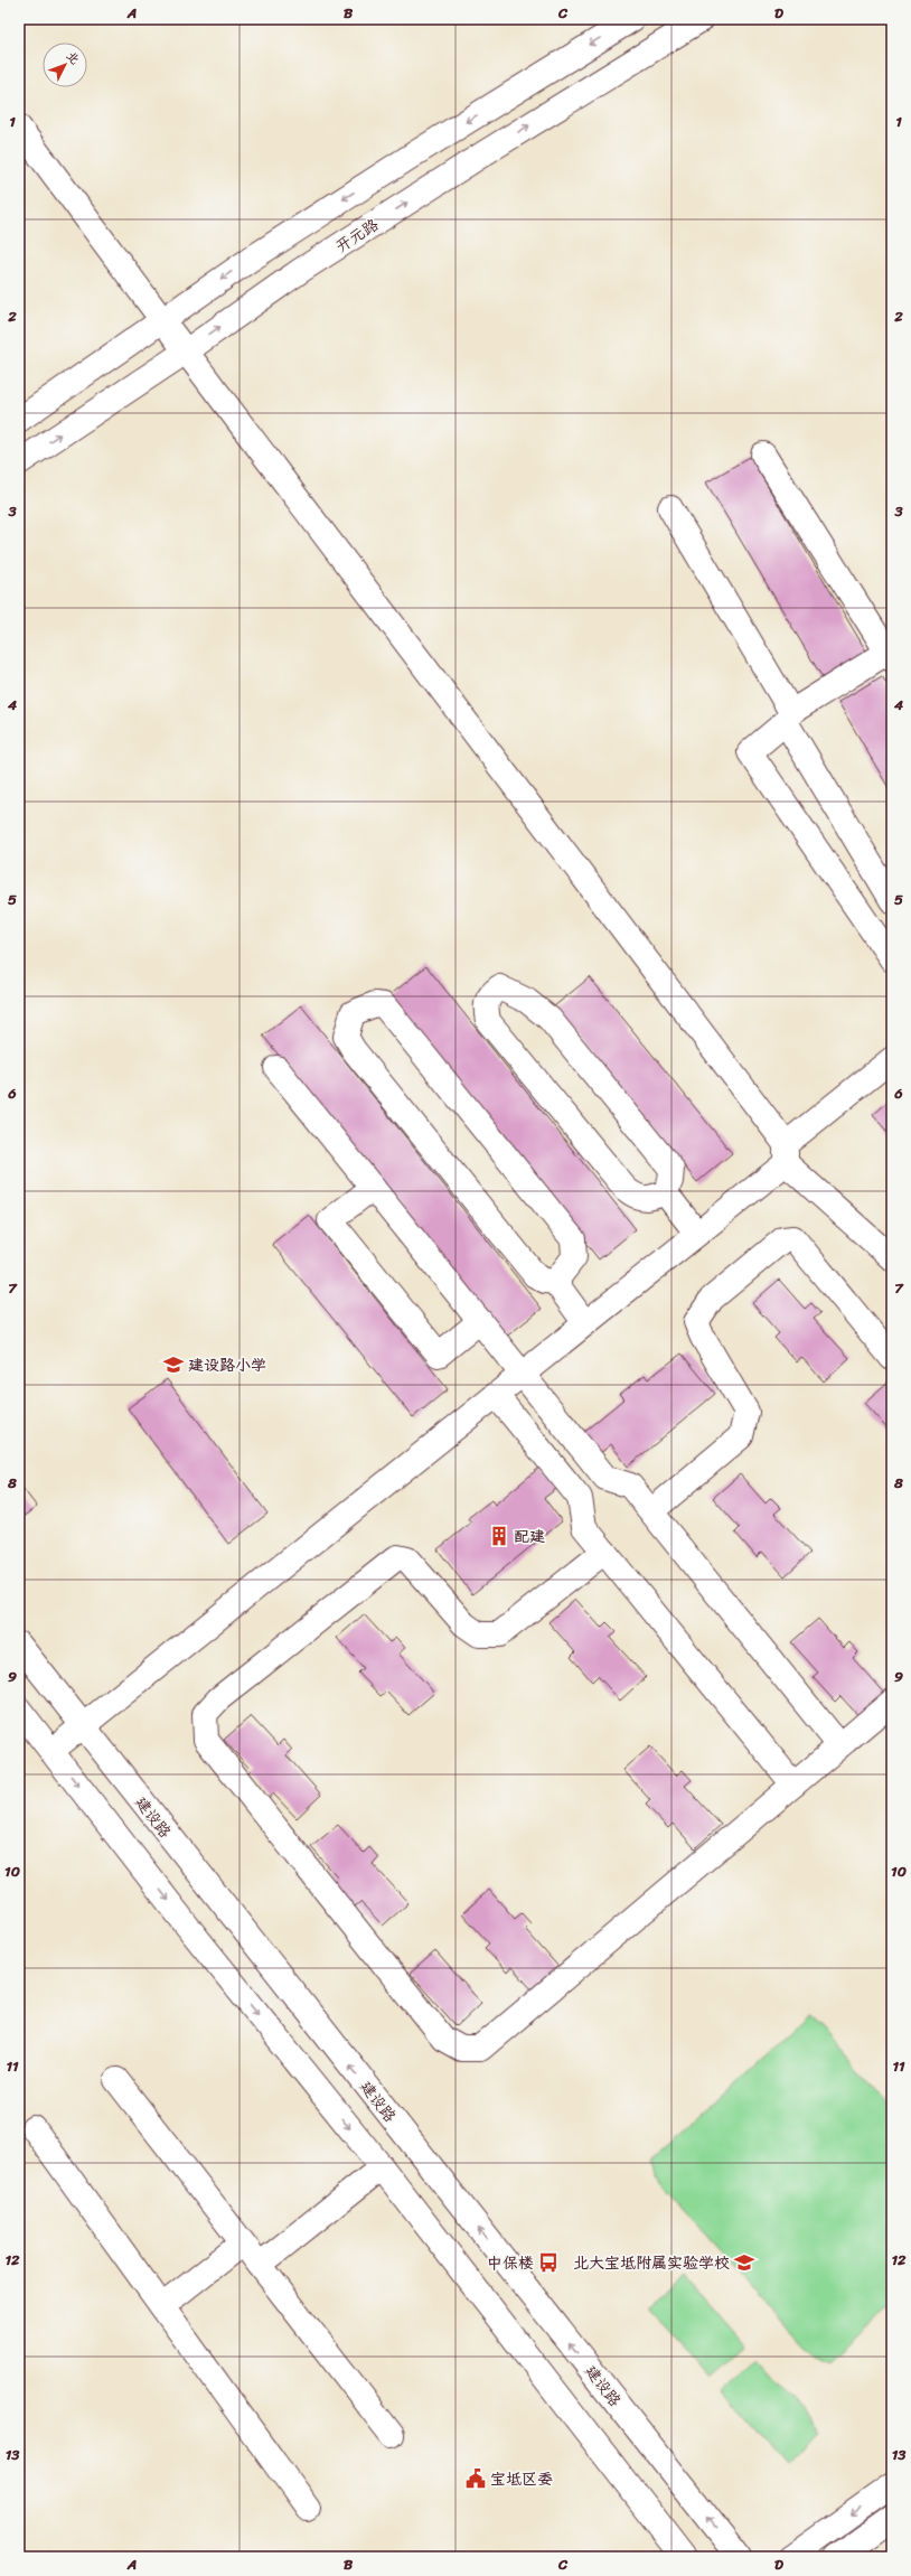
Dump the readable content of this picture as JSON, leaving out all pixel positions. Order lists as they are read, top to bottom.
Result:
{
  "streets": {
    "street": ["开元路", "建设路"]
  },
  "places": {
    "school or university": ["建设路小学", "北大宝坻附属实验学校"],
    "building": ["配建"],
    "bus stop": ["中保楼"],
    "public building": ["宝坻区委"]
  },
  "north": "top right",
  "grid": {
    "columns": [
      "A",
      "B",
      "C",
      "D"
    ],
    "rows": [
      "1",
      "2",
      "3",
      "4",
      "5",
      "6",
      "7",
      "8",
      "9",
      "10",
      "11",
      "12",
      "13"
    ]
  }
}
